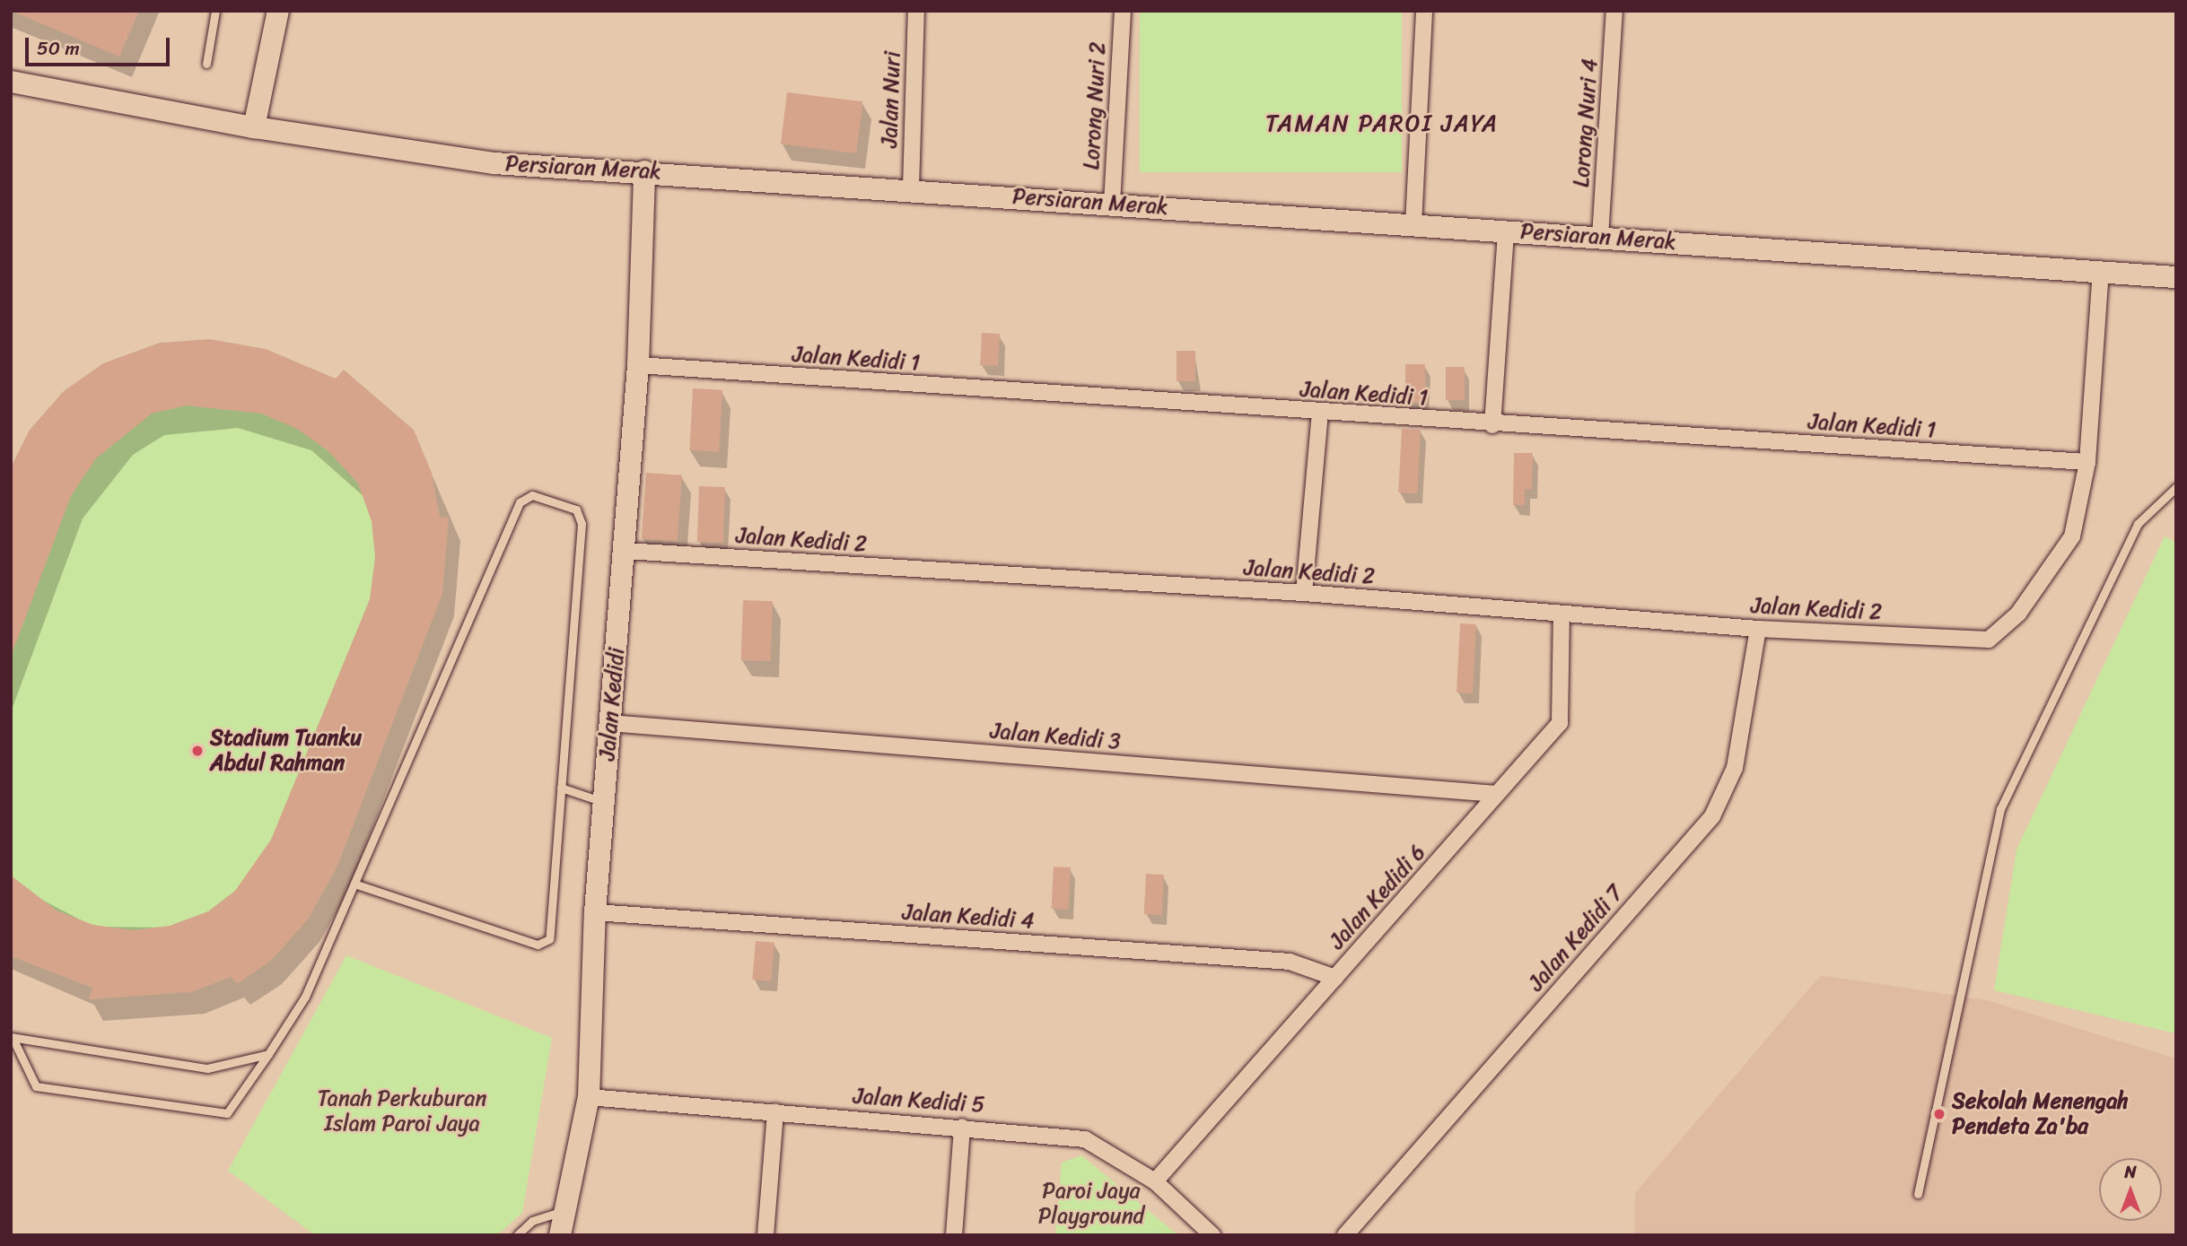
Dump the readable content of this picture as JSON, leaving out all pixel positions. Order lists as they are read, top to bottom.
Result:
{
  "streets": {
    "street": [
      "Jalan Nuri",
      "Lorong Nuri 2",
      "Lorong Nuri 4",
      "Persiaran Merak",
      "Jalan Kedidi 1",
      "Jalan Kedidi 2",
      "Jalan Kedidi",
      "Jalan Kedidi 3",
      "Jalan Kedidi 6",
      "Jalan Kedidi 4",
      "Jalan Kedidi 7",
      "Jalan Kedidi 5"
    ]
  },
  "crossings": [
    ["Jalan Nuri", "Persiaran Merak"],
    ["Lorong Nuri 2", "Persiaran Merak"],
    ["Lorong Nuri 4", "Persiaran Merak"],
    ["Persiaran Merak", "Jalan Kedidi"],
    ["Jalan Kedidi 1", "Jalan Kedidi 2"],
    ["Jalan Kedidi 1", "Jalan Kedidi"],
    ["Jalan Kedidi 2", "Jalan Kedidi"],
    ["Jalan Kedidi 2", "Jalan Kedidi 6"],
    ["Jalan Kedidi 2", "Jalan Kedidi 7"],
    ["Jalan Kedidi", "Jalan Kedidi 3"],
    ["Jalan Kedidi", "Jalan Kedidi 4"],
    ["Jalan Kedidi", "Jalan Kedidi 5"],
    ["Jalan Kedidi 3", "Jalan Kedidi 6"],
    ["Jalan Kedidi 6", "Jalan Kedidi 4"],
    ["Jalan Kedidi 6", "Jalan Kedidi 5"]
  ],
  "districts": ["TAMAN PAROI JAYA"],
  "parks": ["Tanah Perkuburan Islam Paroi Jaya", "Paroi Jaya Playground"],
  "places": ["Stadium Tuanku Abdul Rahman", "Sekolah Menengah Pendeta Za'ba"],
  "scale_bar": "50 m",
  "north": "top"
}
